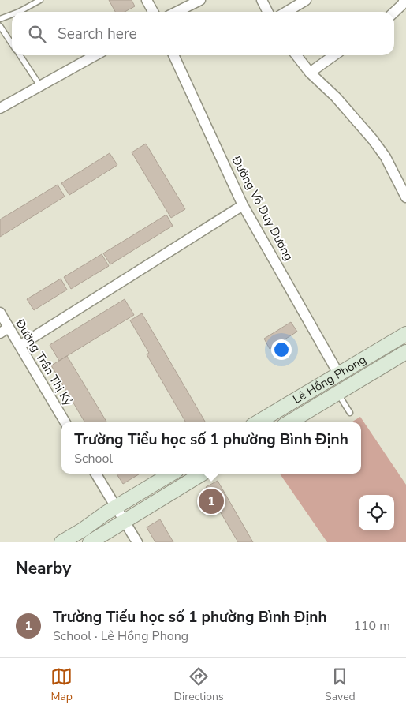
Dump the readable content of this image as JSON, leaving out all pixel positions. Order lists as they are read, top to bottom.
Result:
{
  "streets": {
    "main road": ["Lê Hồng Phong"],
    "street": ["Đường Võ Duy Dương", "Đường Trần Thị Kỷ"]
  },
  "crossings": [
    ["Đường Võ Duy Dương", "Lê Hồng Phong"]
  ],
  "page": {
    "search": "Search here",
    "popup": ["Trường Tiểu học số 1 phường Bình Định", "School"],
    "pins": "1",
    "heading": "Nearby",
    "list": [
      {
        "mark": "1",
        "name": "Trường Tiểu học số 1 phường Bình Định",
        "note": "School · Lê Hồng Phong",
        "value": "110 m"
      }
    ],
    "nav": ["Map", "Directions", "Saved"]
  }
}
